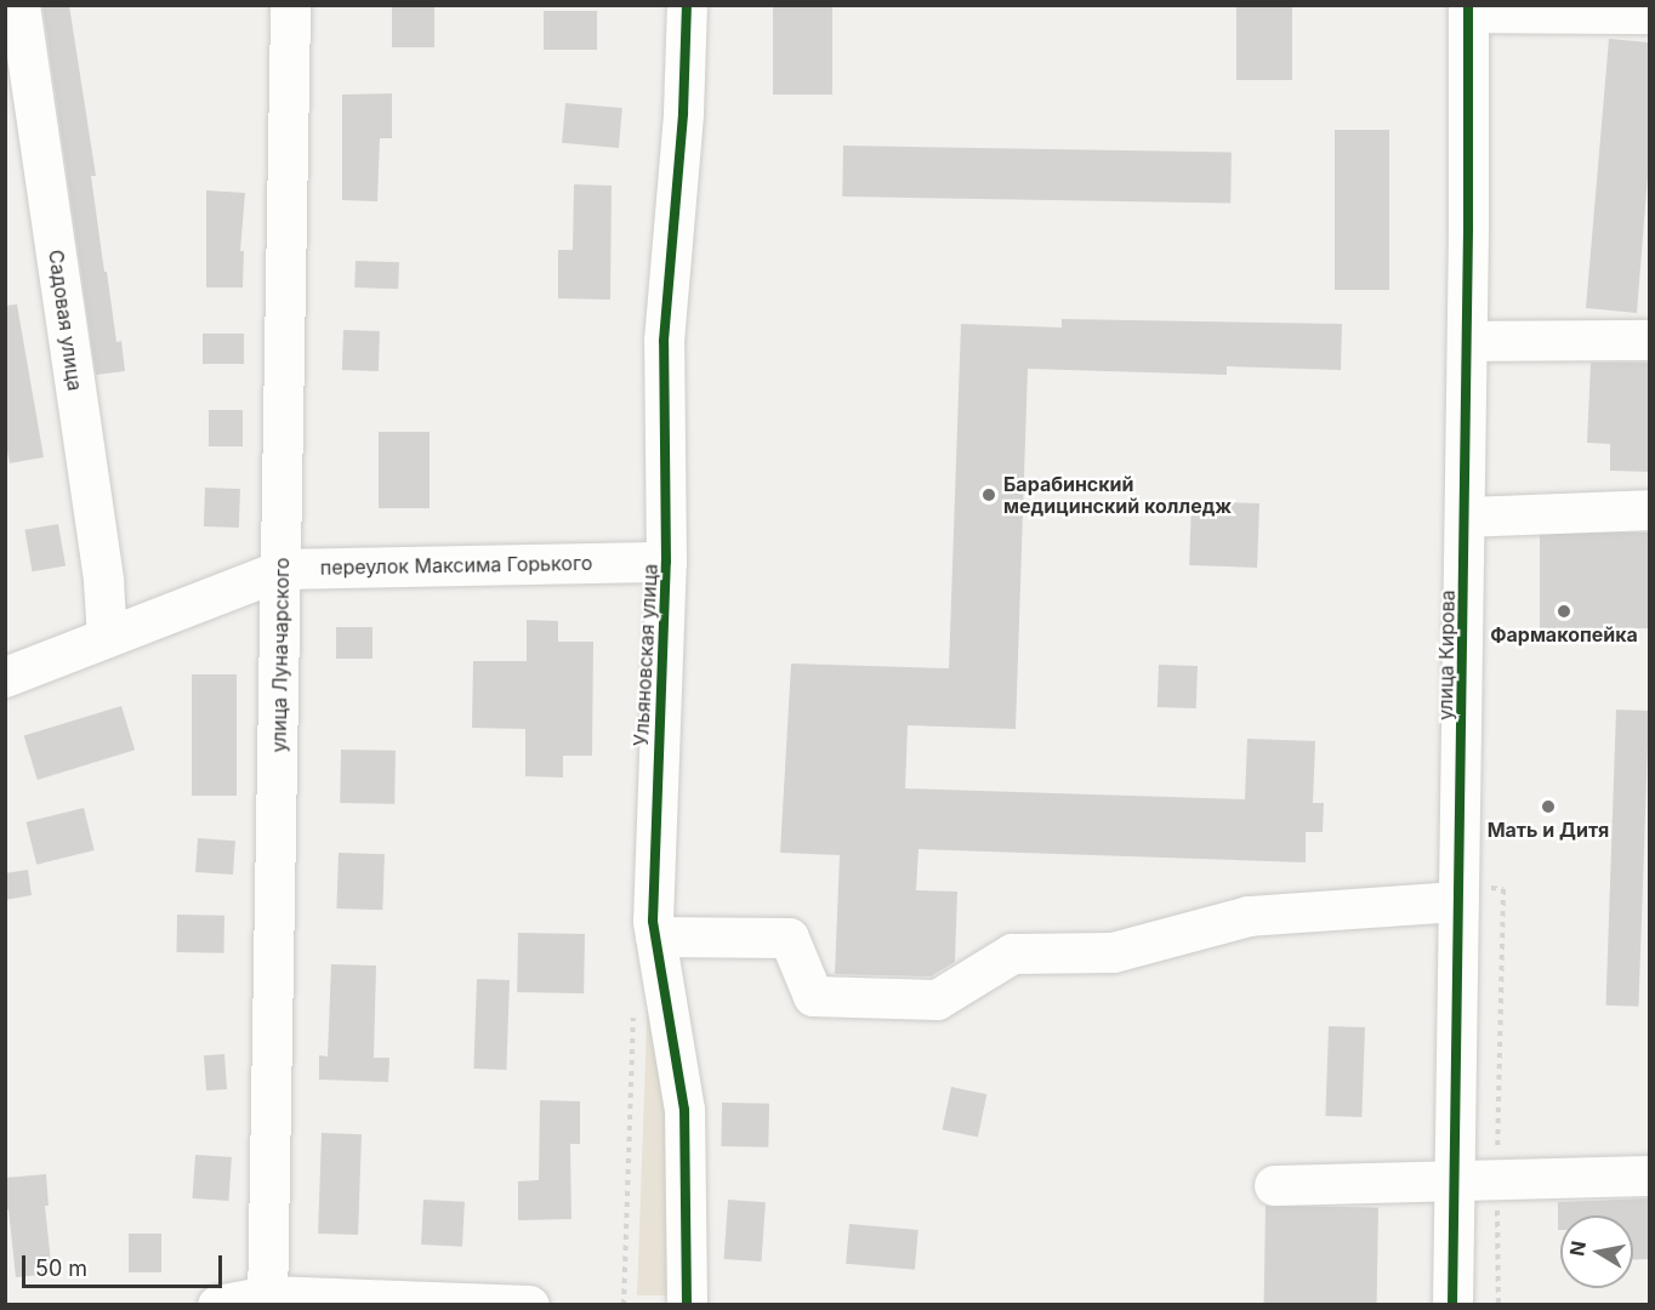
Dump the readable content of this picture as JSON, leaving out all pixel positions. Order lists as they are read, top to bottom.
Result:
{
  "streets": {
    "street": [
      "Садовая улица",
      "переулок Максима Горького",
      "улица Луначарского",
      "Ульяновская улица",
      "улица Кирова"
    ]
  },
  "crossings": [
    ["Садовая улица", "переулок Максима Горького"],
    ["переулок Максима Горького", "улица Луначарского"],
    ["переулок Максима Горького", "Ульяновская улица"]
  ],
  "places": ["Барабинский медицинский колледж", "Фармакопейка", "Мать и Дитя"],
  "scale_bar": "50 m",
  "north": "left"
}
